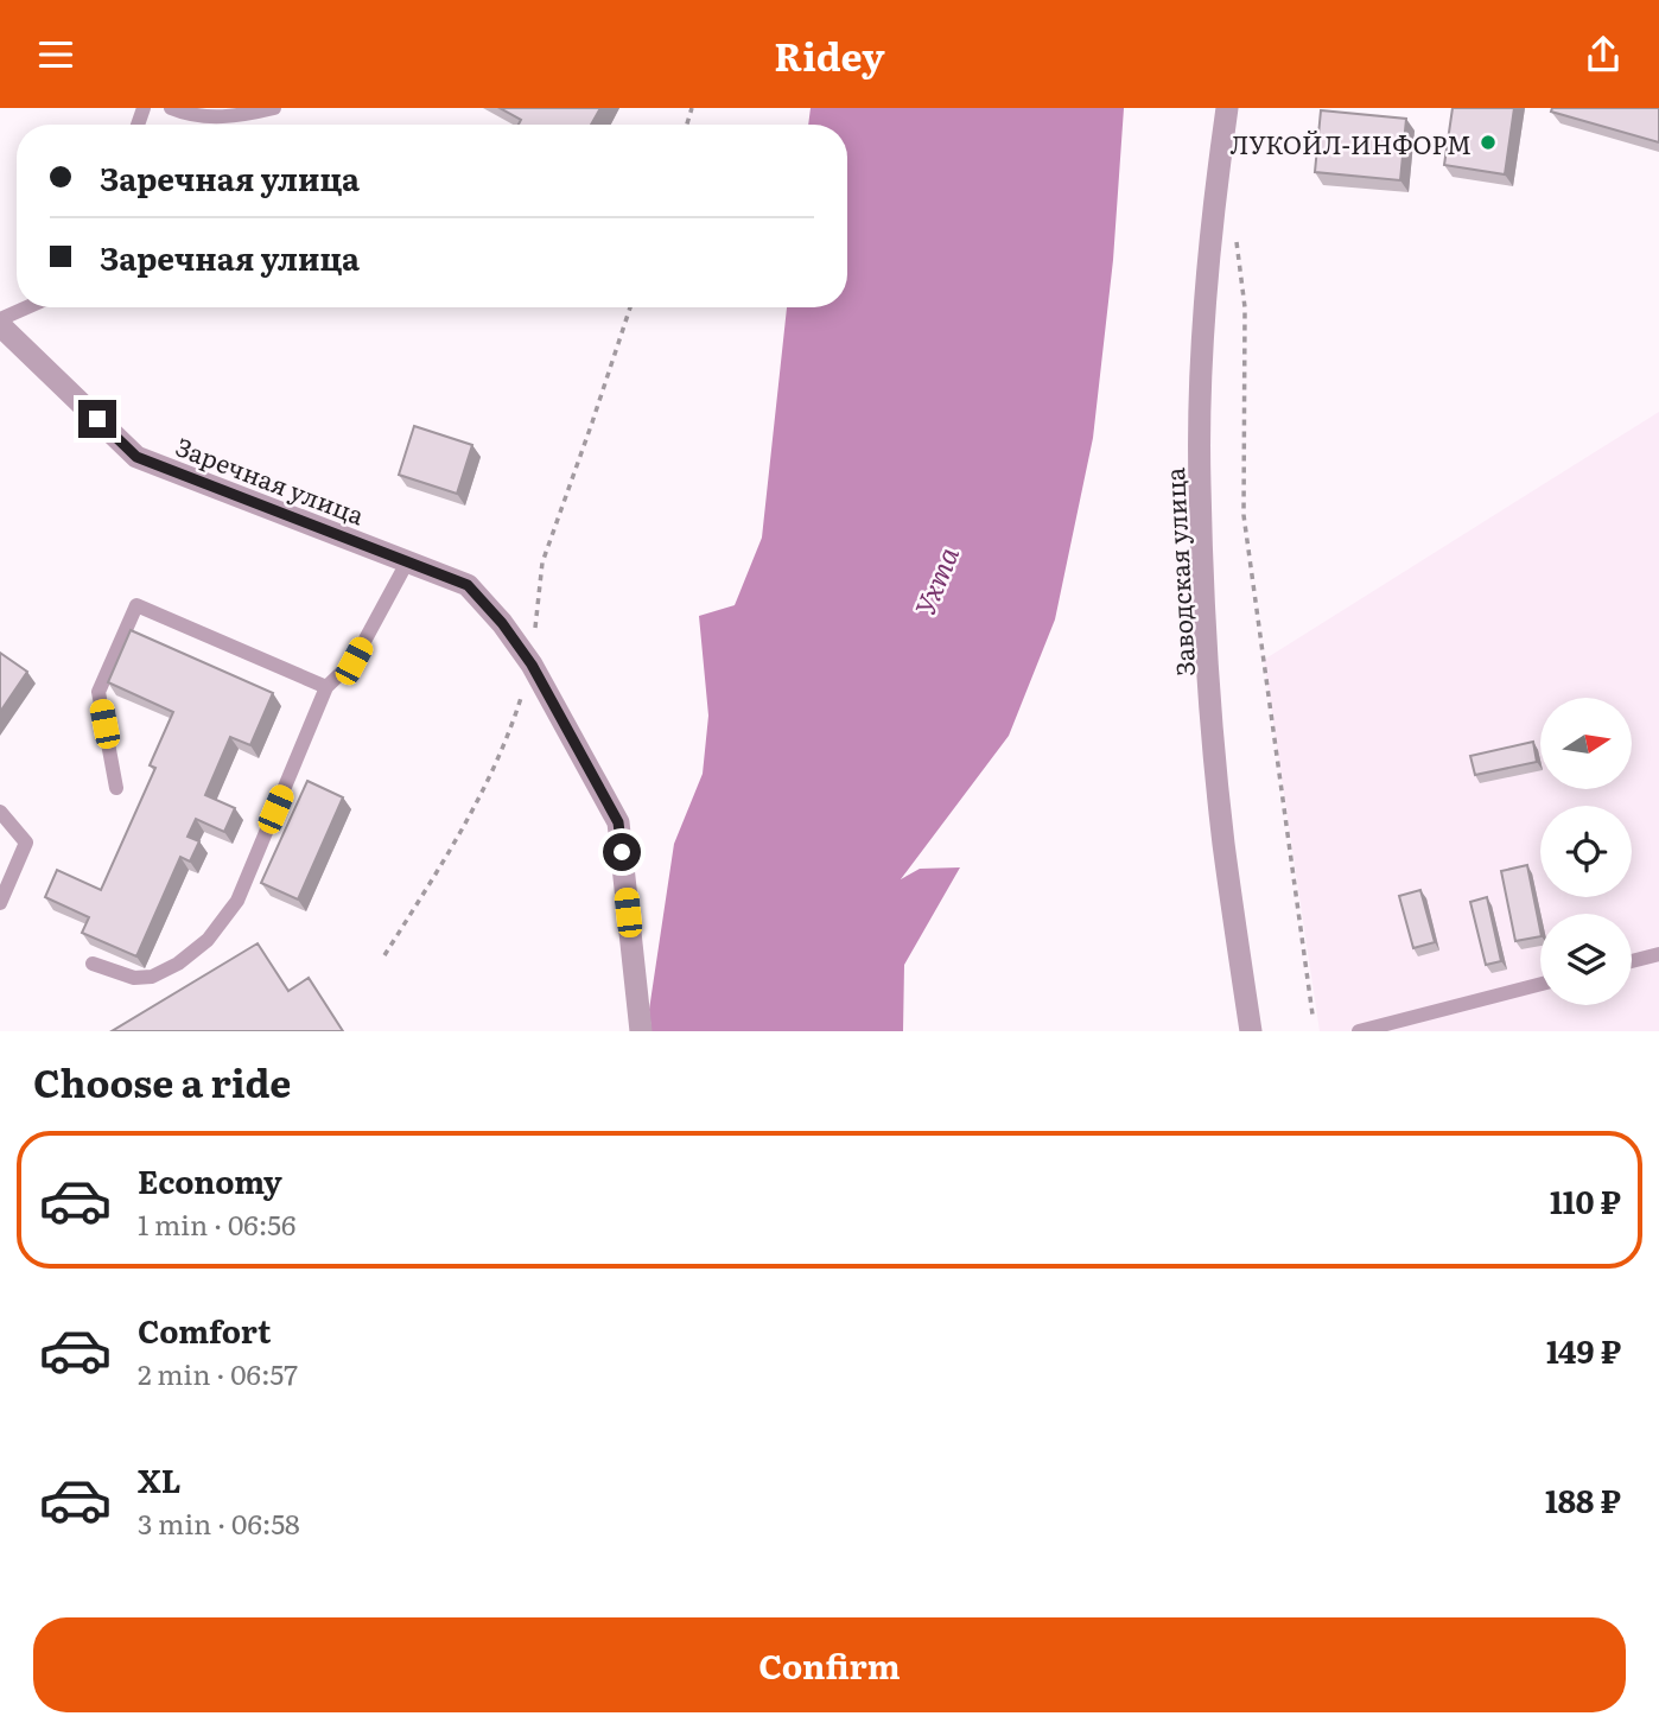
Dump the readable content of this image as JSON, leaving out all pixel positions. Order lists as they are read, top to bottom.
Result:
{
  "streets": {
    "street": ["Заречная улица", "Заводская улица"]
  },
  "water": ["Ухта"],
  "places": ["ЛУКОЙЛ-ИНФОРМ"],
  "north": "right",
  "page": {
    "header": "Ridey",
    "banner": ["Заречная улица", "Заречная улица"],
    "heading": "Choose a ride",
    "list": [
      {
        "name": "Economy",
        "note": "1 min · 06:56",
        "value": "110 ₽"
      },
      {
        "name": "Comfort",
        "note": "2 min · 06:57",
        "value": "149 ₽"
      },
      {
        "name": "XL",
        "note": "3 min · 06:58",
        "value": "188 ₽"
      }
    ],
    "buttons": "Confirm"
  }
}
